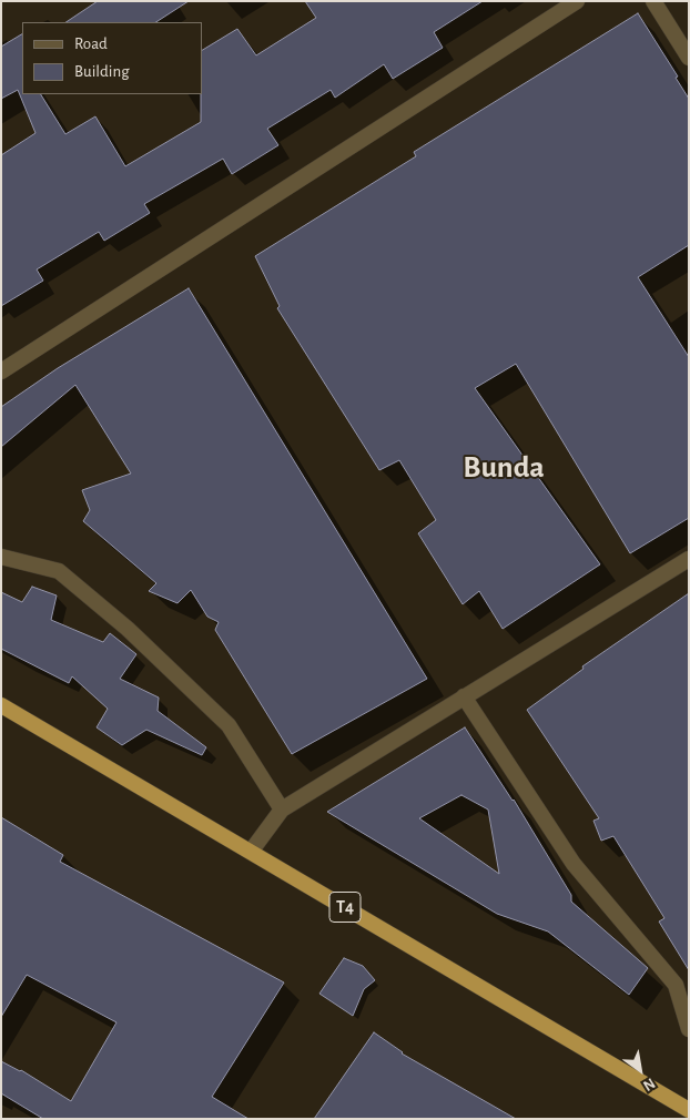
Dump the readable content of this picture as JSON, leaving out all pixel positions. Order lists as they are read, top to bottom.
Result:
{
  "streets": {
    "highway": ["T4"]
  },
  "districts": ["Bunda"],
  "legend": ["Road", "Building"],
  "north": "bottom right"
}
